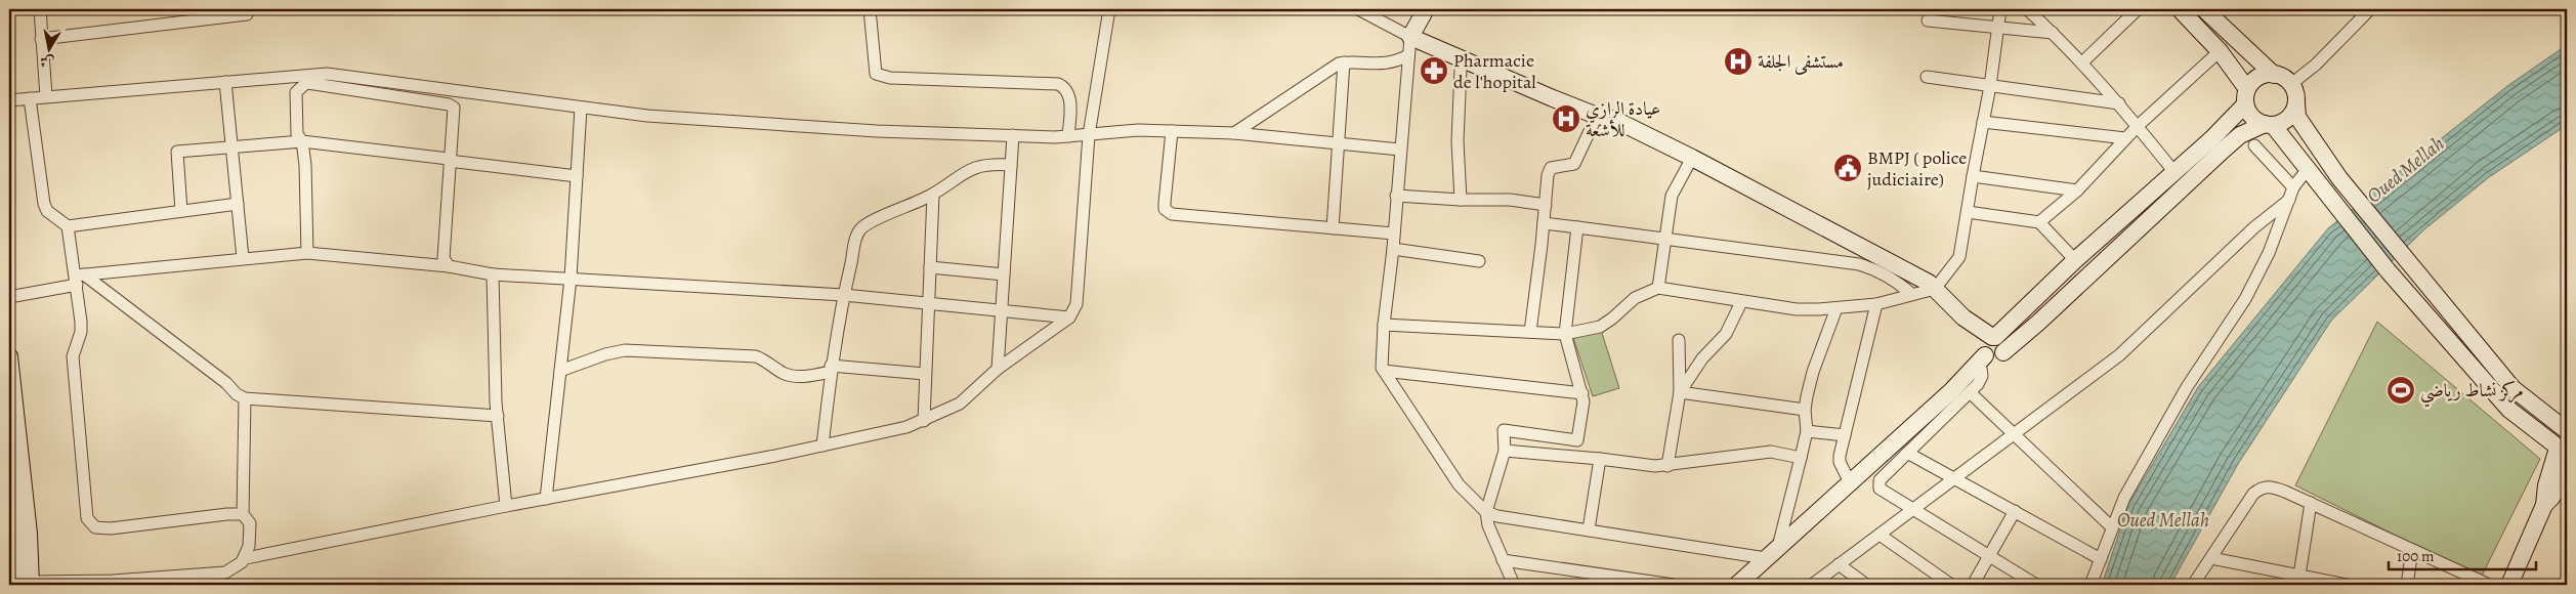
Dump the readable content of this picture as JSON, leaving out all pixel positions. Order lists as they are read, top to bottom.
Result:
{
  "water": ["Oued Mellah"],
  "places": {
    "hospital": ["مستشفى الجلفة", "عيادة الرازي للأشعة"],
    "pharmacy": ["Pharmacie de l'hopital"],
    "public building": ["BMPJ ( police judiciaire)"],
    "sports": ["مركز نشاط رياضي"]
  },
  "scale_bar": "100 m",
  "north": "bottom"
}
